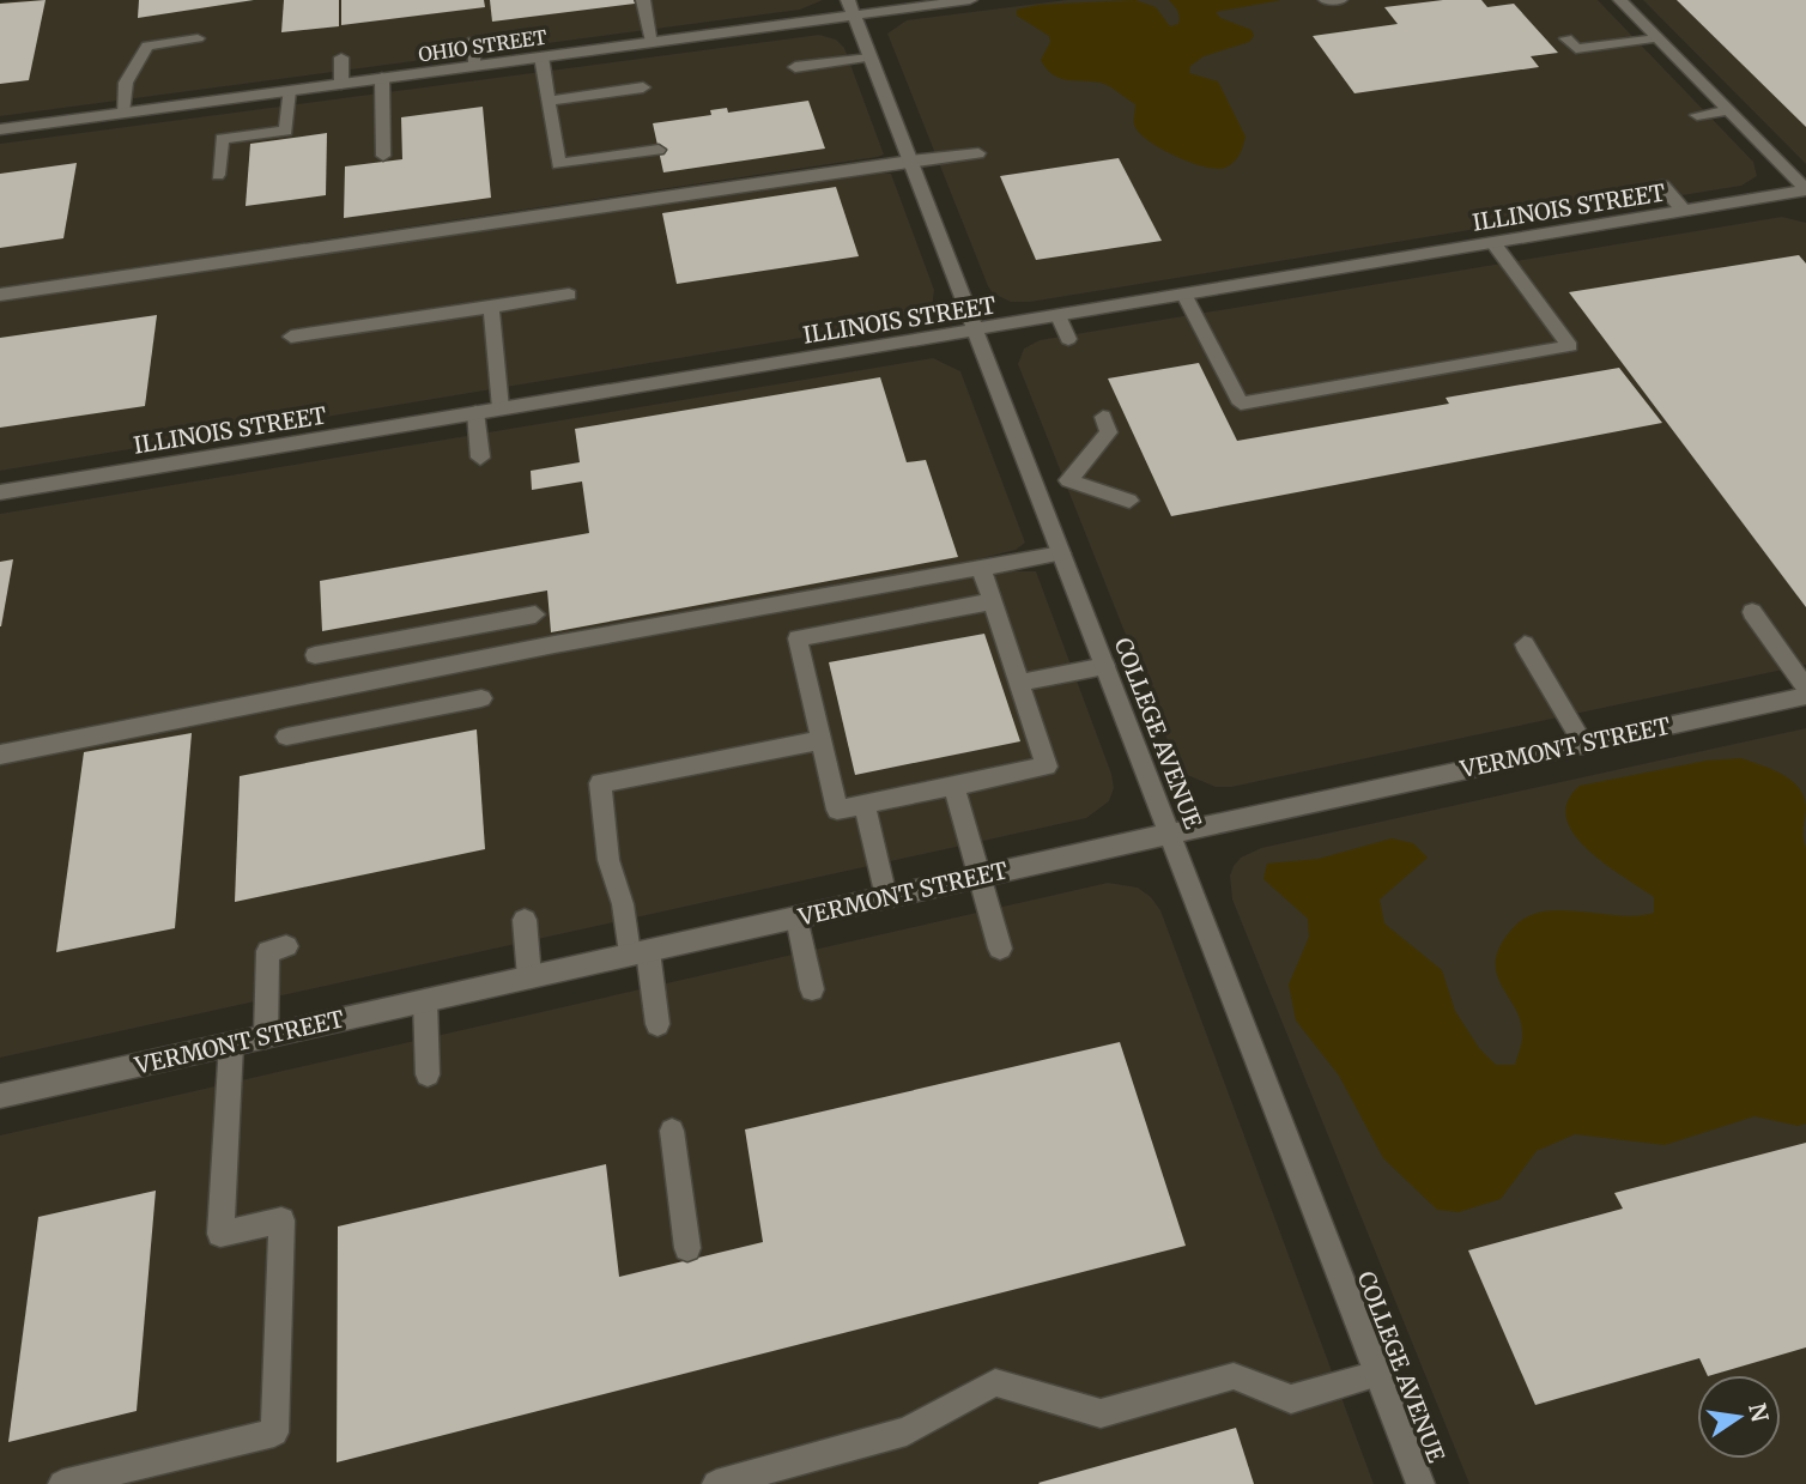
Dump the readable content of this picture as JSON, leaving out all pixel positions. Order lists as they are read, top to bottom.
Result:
{
  "streets": {
    "street": [
      "OHIO STREET",
      "ILLINOIS STREET",
      "COLLEGE AVENUE",
      "VERMONT STREET"
    ]
  },
  "crossings": [
    ["OHIO STREET", "COLLEGE AVENUE"],
    ["ILLINOIS STREET", "COLLEGE AVENUE"],
    ["COLLEGE AVENUE", "VERMONT STREET"]
  ],
  "north": "right"
}
